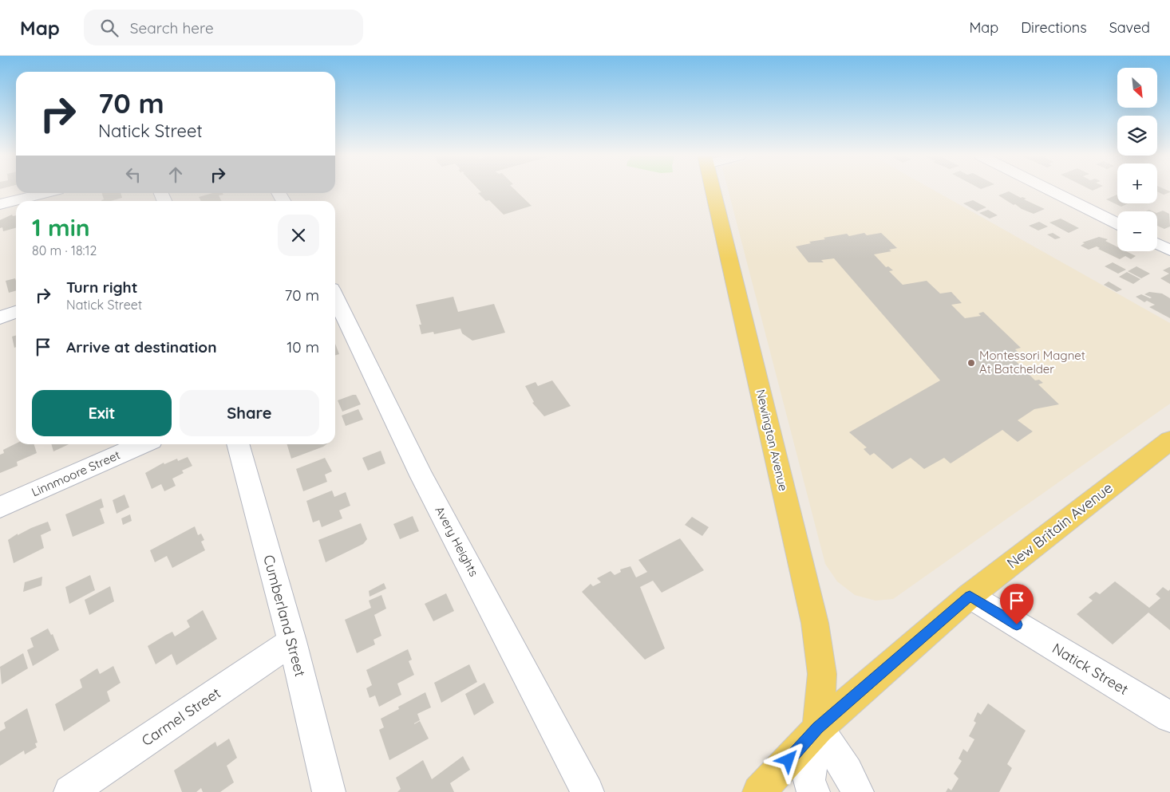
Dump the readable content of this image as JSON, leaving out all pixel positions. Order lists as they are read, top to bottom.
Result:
{
  "streets": {
    "main road": ["Newington Avenue", "New Britain Avenue"],
    "street": [
      "Linnmoore Street",
      "Avery Heights",
      "Cumberland Street",
      "Natick Street",
      "Carmel Street"
    ]
  },
  "crossings": [
    ["Newington Avenue", "New Britain Avenue"],
    ["New Britain Avenue", "Natick Street"],
    ["Cumberland Street", "Carmel Street"]
  ],
  "places": ["Montessori Magnet At Batchelder"],
  "north": "bottom right",
  "page": {
    "header": "Map",
    "search": "Search here",
    "nav": ["Map", "Directions", "Saved"],
    "map_buttons": ["+", "−"],
    "turn": ["70 m", "Natick Street"],
    "heading": ["1 min", "80 m · 18:12"],
    "list": [
      {
        "name": "Turn right",
        "note": "Natick Street",
        "value": "70 m"
      },
      {
        "name": "Arrive at destination",
        "value": "10 m"
      }
    ],
    "buttons": ["Exit", "Share"]
  }
}
